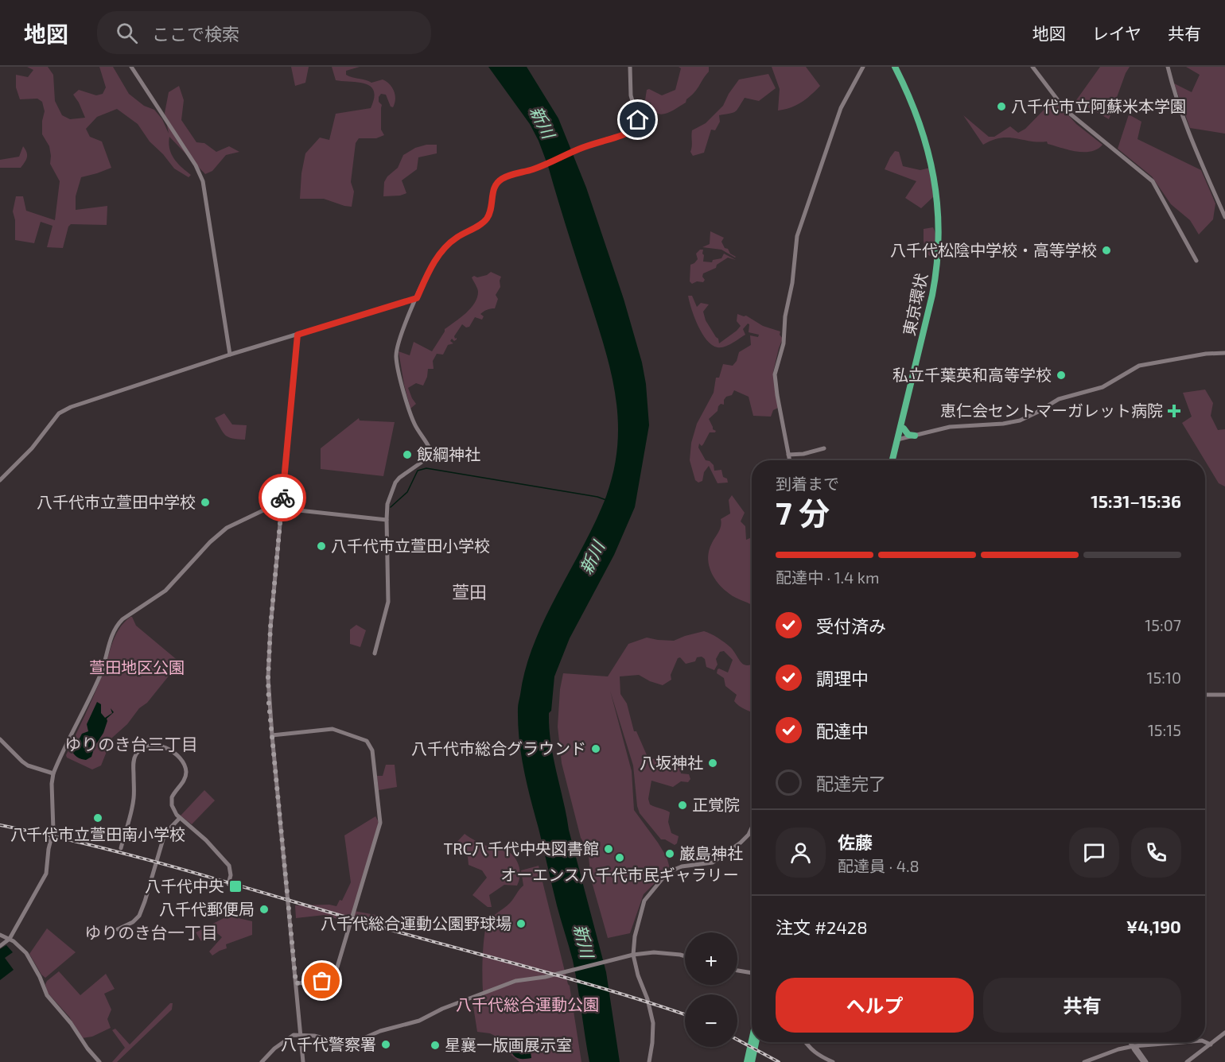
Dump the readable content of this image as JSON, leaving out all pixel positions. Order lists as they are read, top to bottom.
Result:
{
  "streets": {
    "highway": ["東京環状"]
  },
  "districts": ["萱田", "ゆりのき台三丁目", "ゆりのき台一丁目"],
  "water": ["新川"],
  "parks": ["萱田地区公園", "八千代総合運動公園"],
  "places": {
    "other": [
      "八千代市立阿蘇米本学園",
      "八千代松陰中学校・高等学校",
      "私立千葉英和高等学校",
      "飯綱神社",
      "八千代市立萱田中学校",
      "八千代市立萱田小学校",
      "八千代市総合グラウンド",
      "八坂神社",
      "正覚院",
      "八千代市立萱田南小学校",
      "TRC八千代中央図書館",
      "巌島神社",
      "オーエンス八千代市民ギャラリー",
      "八千代郵便局",
      "八千代総合運動公園野球場",
      "八千代警察署",
      "星襄一版画展示室"
    ],
    "health": ["恵仁会セントマーガレット病院"],
    "transit": ["八千代中央"]
  },
  "page": {
    "header": "地図",
    "search": "ここで検索",
    "nav": ["地図", "レイヤ", "共有"],
    "heading": ["7 分", "到着まで", "15:31–15:36"],
    "panel": [
      "佐藤",
      "配達員 · 4.8",
      "注文 #2428",
      "¥4,190"
    ],
    "bar": "配達中 · 1.4 km",
    "list": [
      ["受付済み", "15:07"],
      ["調理中", "15:10"],
      ["配達中", "15:15"],
      "配達完了"
    ],
    "map_buttons": ["+", "−"],
    "buttons": ["ヘルプ", "共有"]
  }
}
